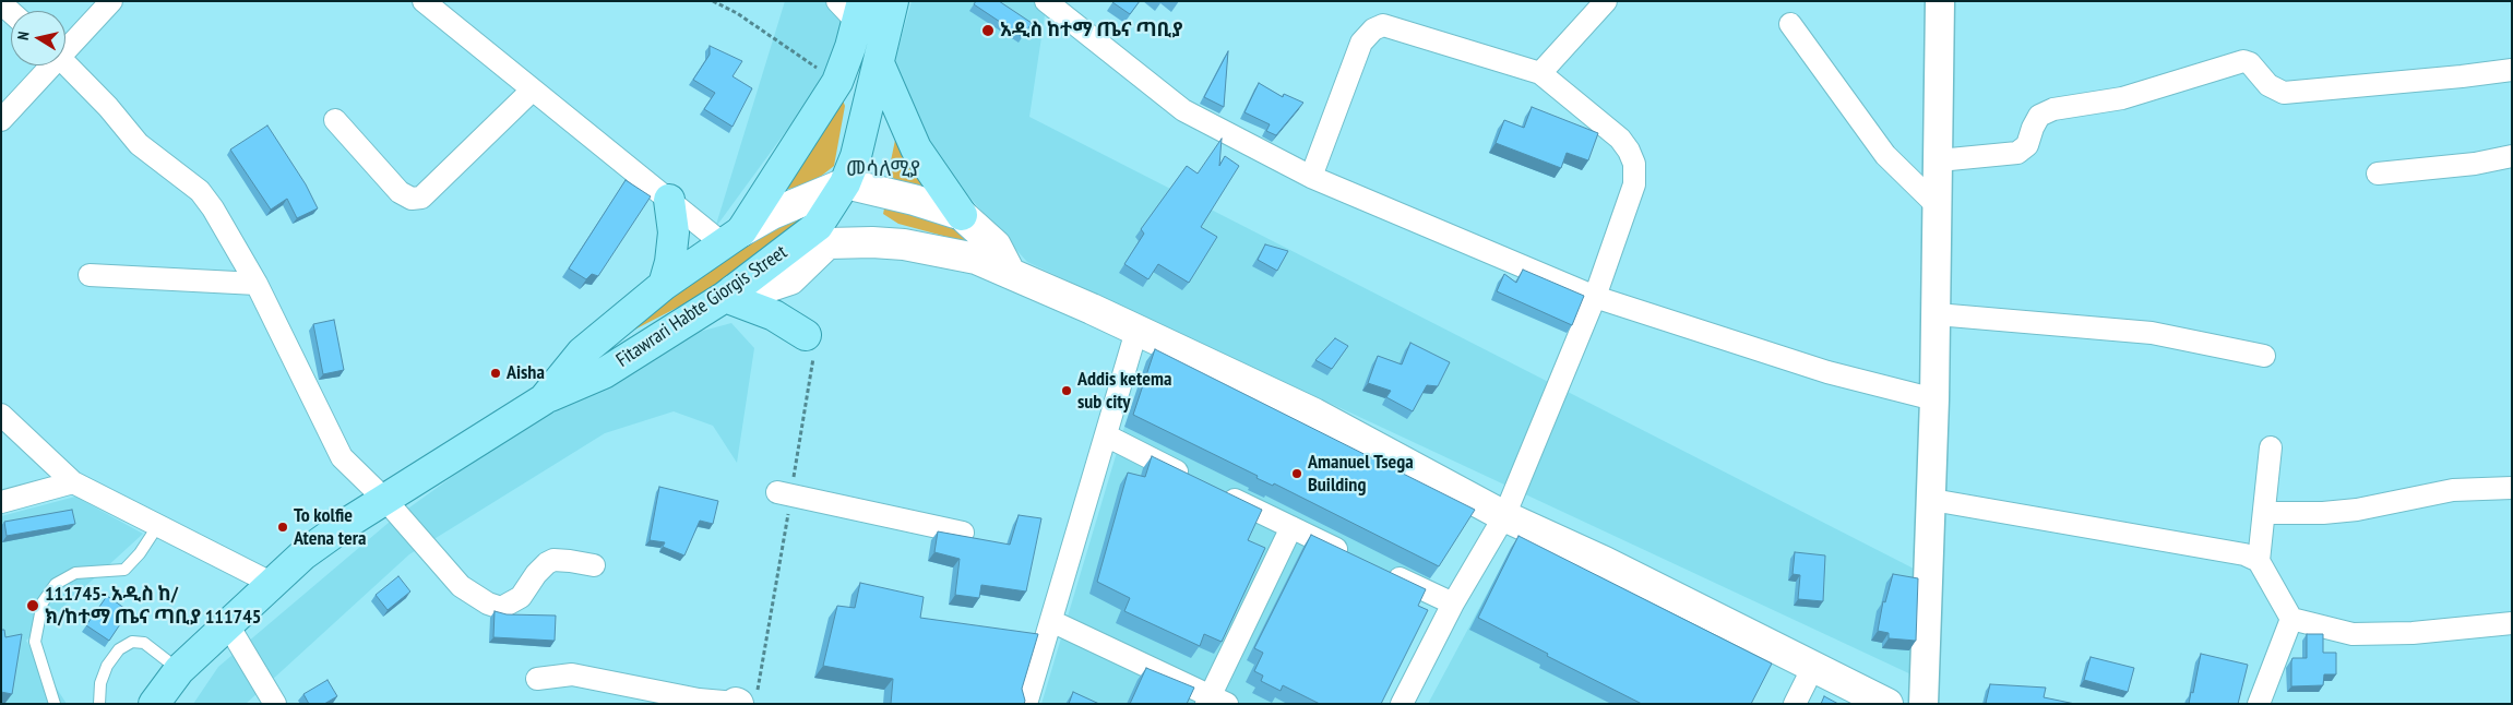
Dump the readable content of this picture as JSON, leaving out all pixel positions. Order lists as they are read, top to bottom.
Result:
{
  "streets": {
    "main road": ["Fitawrari Habte Giorgis Street"]
  },
  "districts": ["መሳለሚያ"],
  "places": [
    "አዲስ ከተማ ጤና ጣቢያ",
    "Aisha",
    "Addis ketema sub city",
    "Amanuel Tsega Building",
    "To kolfie Atena tera",
    "111745- አዲስ ከ/ ክ/ከተማ ጤና ጣቢያ 111745"
  ],
  "north": "left"
}
